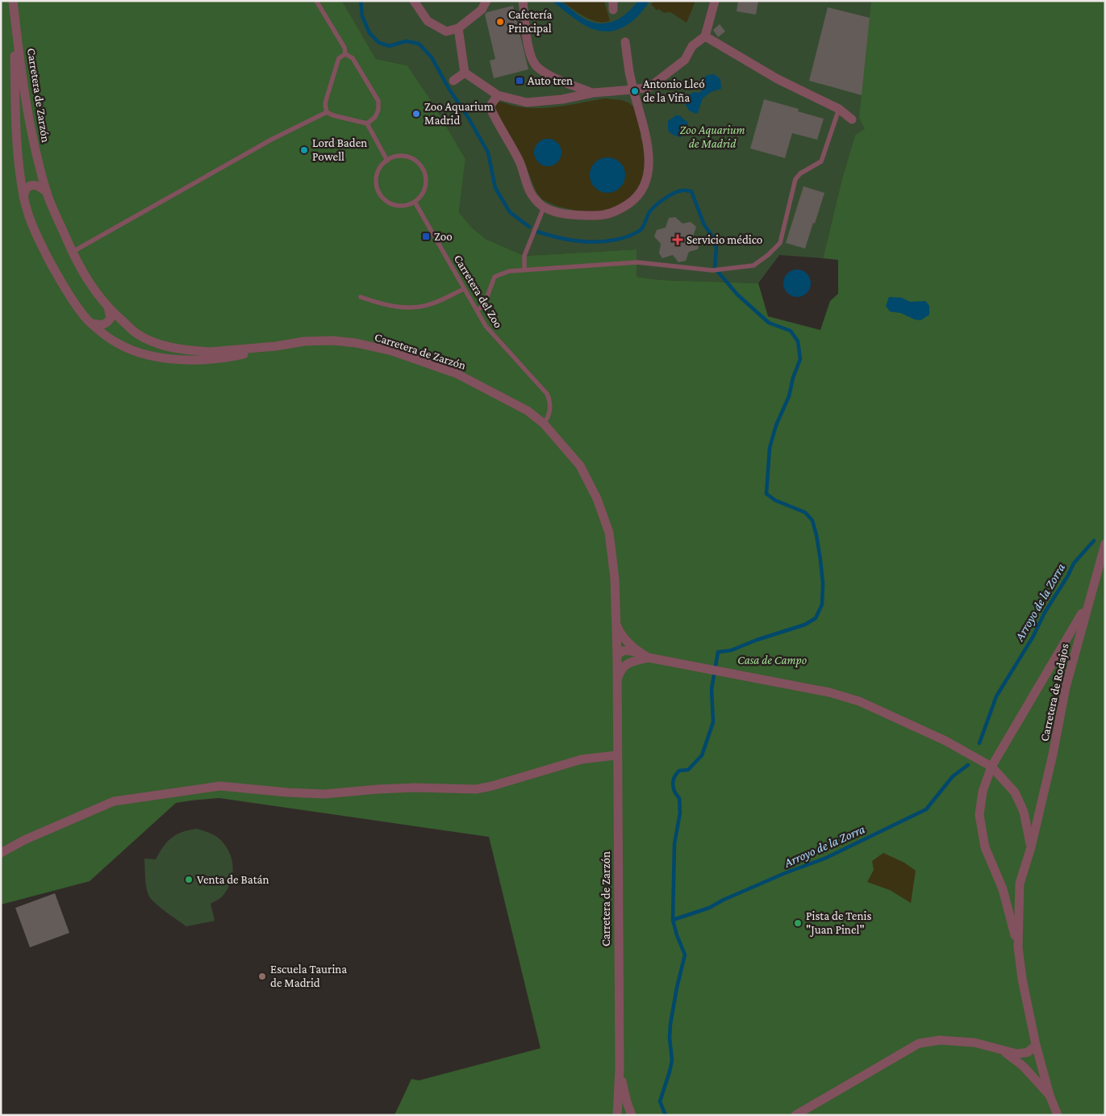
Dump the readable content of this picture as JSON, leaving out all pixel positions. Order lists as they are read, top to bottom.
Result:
{
  "streets": {
    "street": ["Carretera de Zarzón", "Carretera de Rodajos"],
    "lane": ["Carretera del Zoo"]
  },
  "crossings": [
    ["Carretera de Zarzón", "Carretera del Zoo"]
  ],
  "water": ["Arroyo de la Zorra"],
  "parks": ["Zoo Aquarium de Madrid", "Casa de Campo"],
  "places": {
    "other": [
      "Cafetería Principal",
      "Antonio Lleó de la Viña",
      "Zoo Aquarium Madrid",
      "Lord Baden Powell",
      "Venta de Batán",
      "Pista de Tenis \"Juan Pinel\"",
      "Escuela Taurina de Madrid"
    ],
    "transit": ["Auto tren", "Zoo"],
    "health": ["Servicio médico"]
  }
}
